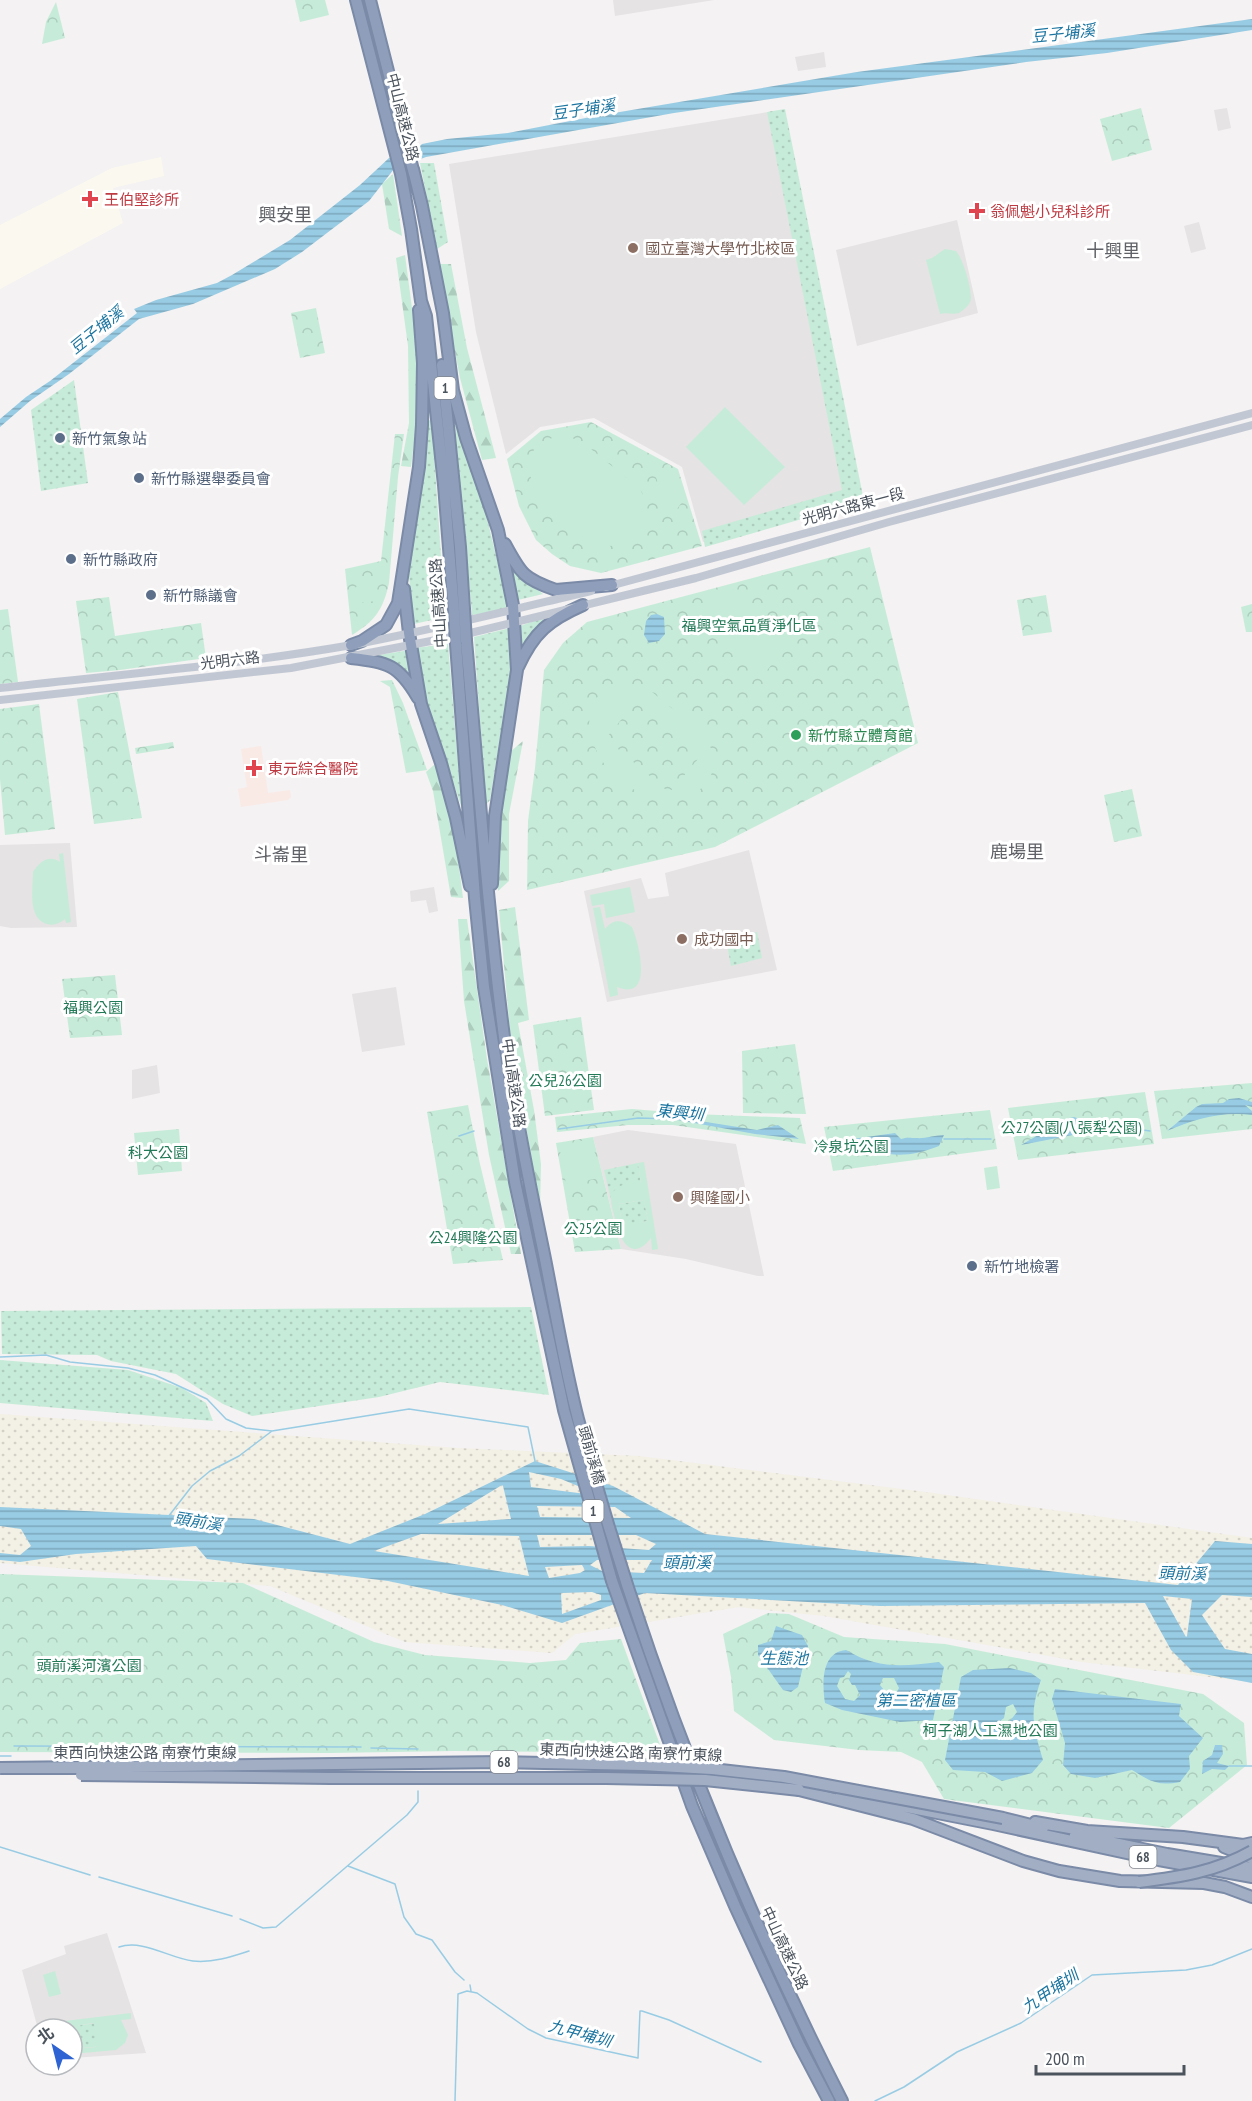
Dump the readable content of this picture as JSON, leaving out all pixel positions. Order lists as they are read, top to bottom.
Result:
{
  "streets": {
    "highway": [
      "中山高速公路",
      "1",
      "頭前溪橋",
      "東西向快速公路 南寮竹東線",
      "68"
    ],
    "main road": ["光明六路東一段", "光明六路"]
  },
  "crossings": [
    ["中山高速公路", "光明六路東一段"],
    ["中山高速公路", "光明六路"],
    ["中山高速公路", "頭前溪橋"],
    ["光明六路東一段", "光明六路"]
  ],
  "districts": [
    "興安里",
    "十興里",
    "鹿場里",
    "斗崙里"
  ],
  "water": [
    "豆子埔溪",
    "東興圳",
    "頭前溪",
    "生態池",
    "第二密植區",
    "九甲埔圳"
  ],
  "parks": [
    "福興空氣品質淨化區",
    "福興公園",
    "公兒26公園",
    "公27公園(八張犁公園)",
    "冷泉坑公園",
    "科大公園",
    "公25公園",
    "公24興隆公園",
    "頭前溪河濱公園",
    "柯子湖人工濕地公園"
  ],
  "places": {
    "health": ["王伯堅診所", "翁佩魁小兒科診所", "東元綜合醫院"],
    "other": [
      "國立臺灣大學竹北校區",
      "新竹氣象站",
      "新竹縣選舉委員會",
      "新竹縣政府",
      "新竹縣議會",
      "新竹縣立體育館",
      "成功國中",
      "興隆國小",
      "新竹地檢署"
    ]
  },
  "scale_bar": "200 m",
  "north": "top left"
}
